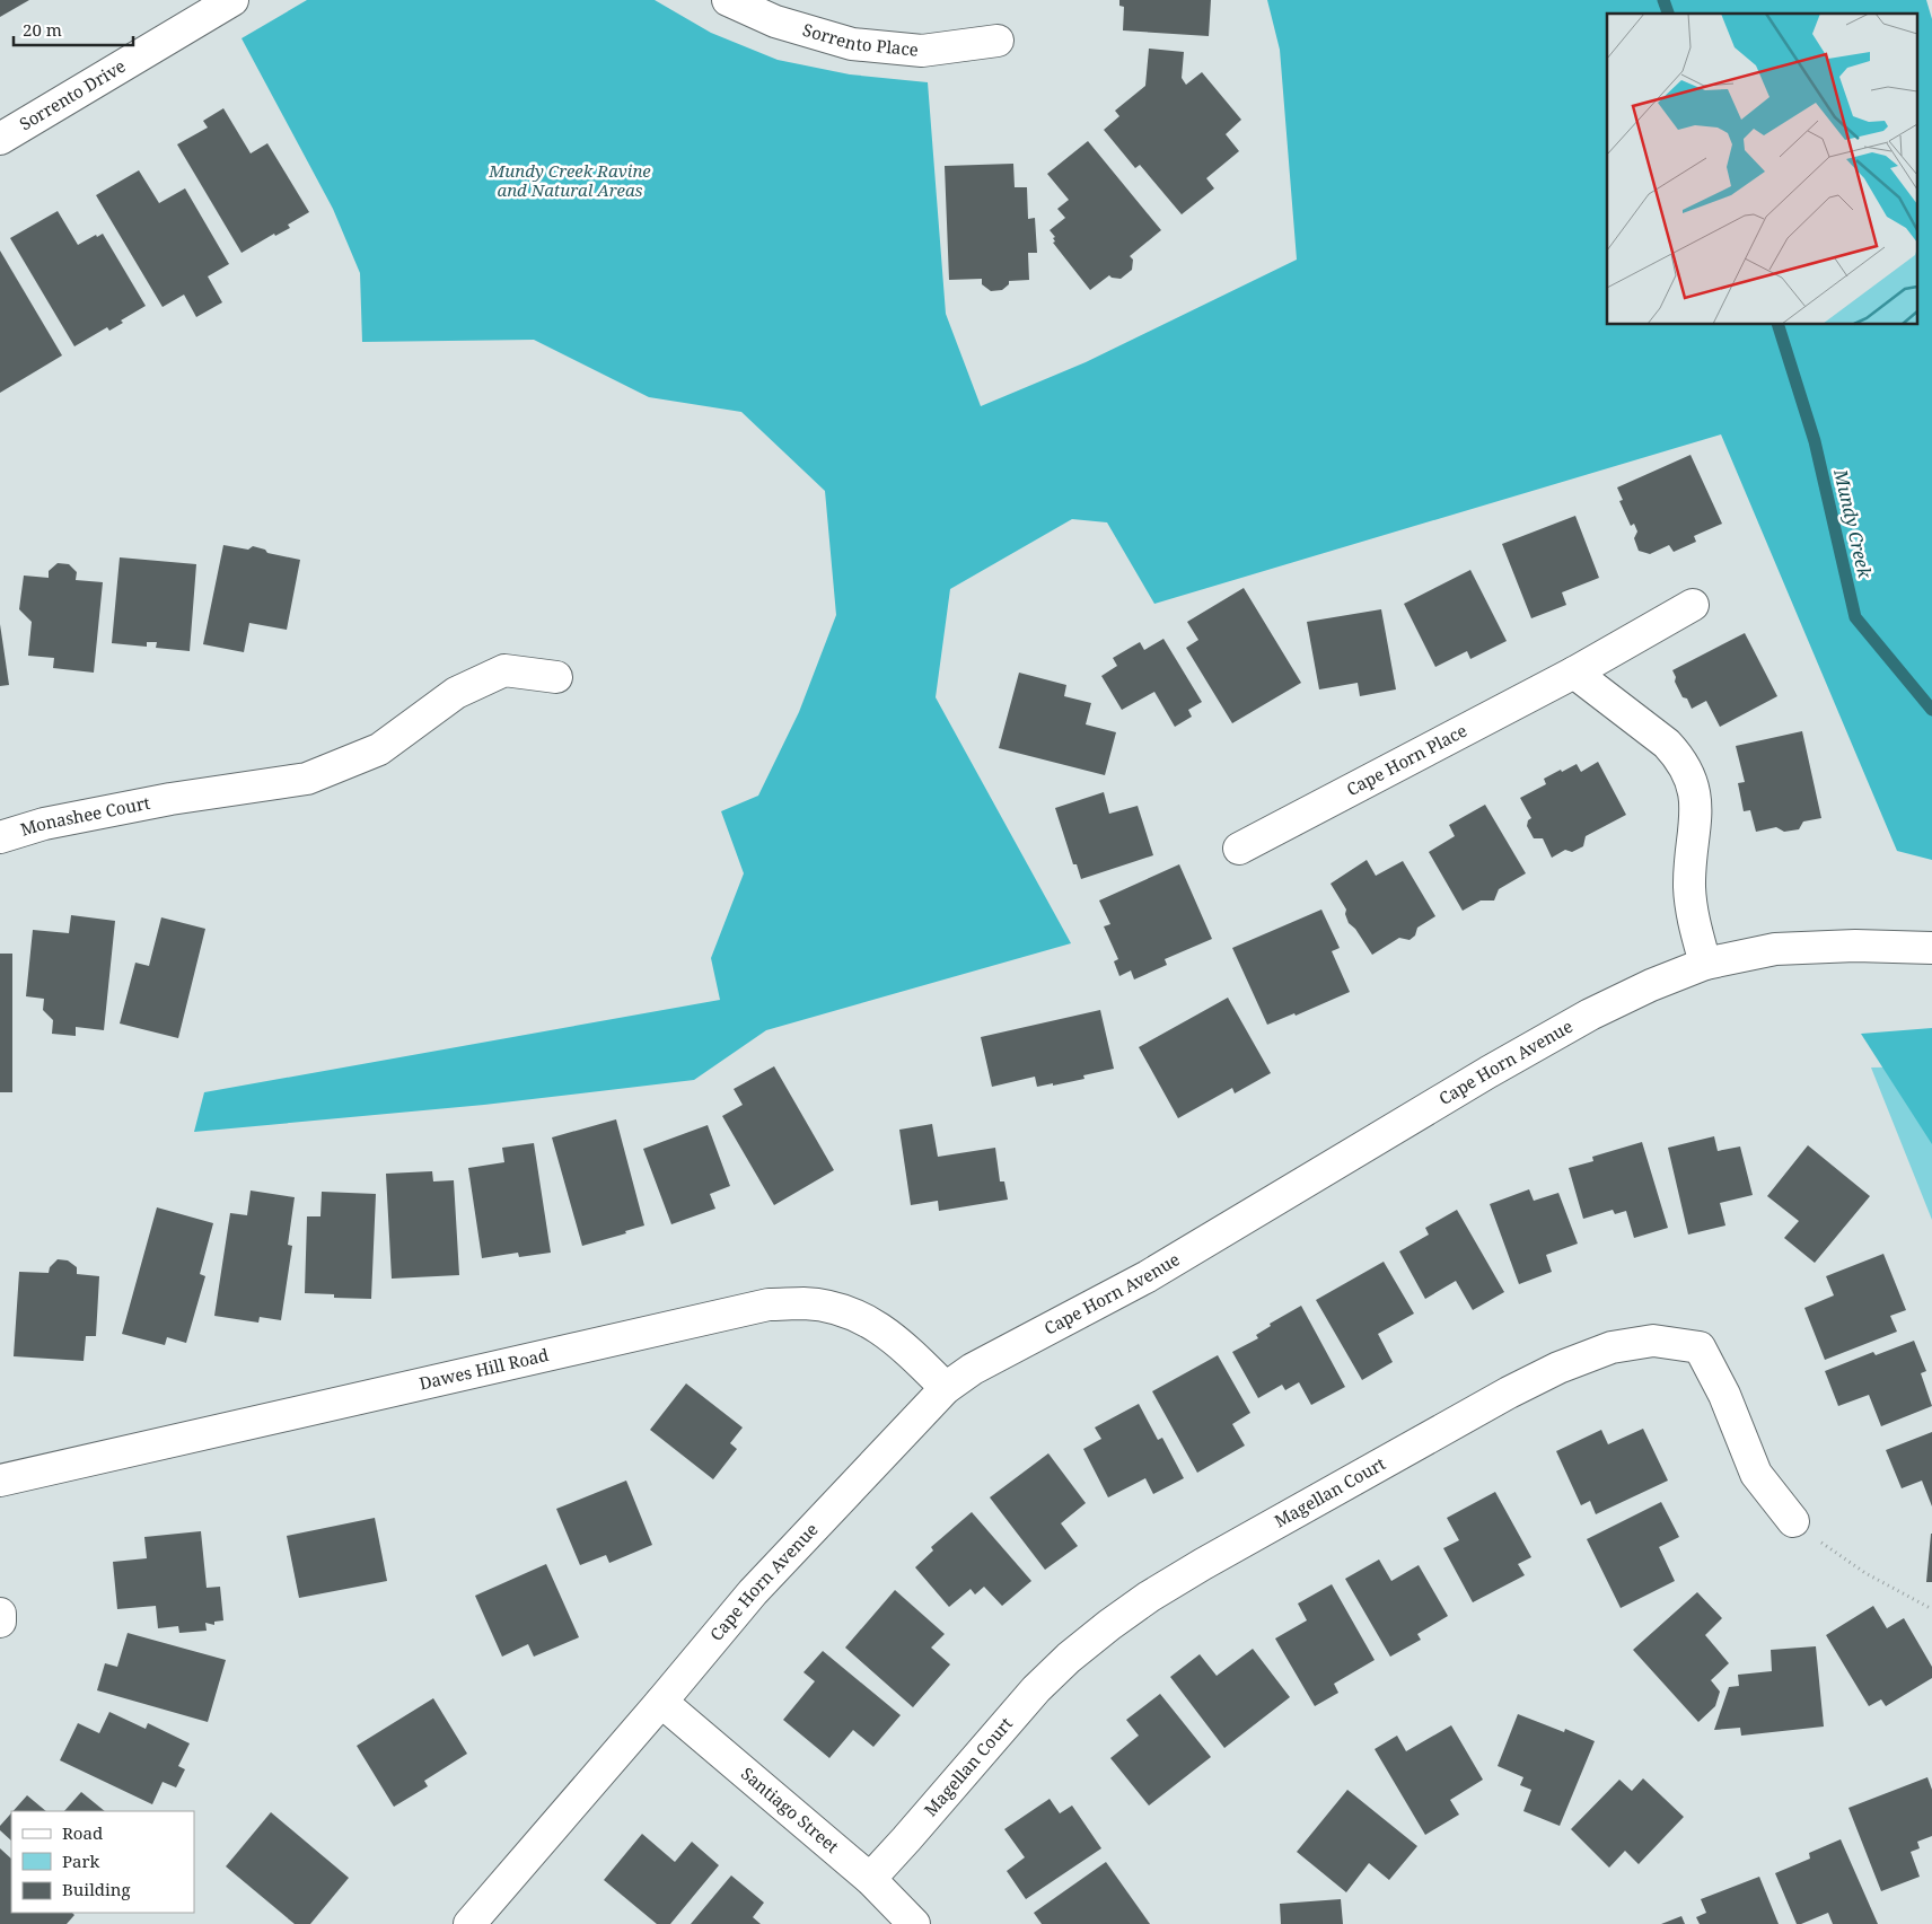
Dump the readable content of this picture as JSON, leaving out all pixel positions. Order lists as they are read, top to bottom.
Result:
{
  "streets": {
    "street": [
      "Sorrento Place",
      "Sorrento Drive",
      "Cape Horn Place",
      "Monashee Court",
      "Cape Horn Avenue",
      "Dawes Hill Road",
      "Magellan Court",
      "Santiago Street"
    ]
  },
  "crossings": [
    ["Cape Horn Avenue", "Dawes Hill Road"],
    ["Cape Horn Avenue", "Santiago Street"],
    ["Magellan Court", "Santiago Street"]
  ],
  "water": ["Mundy Creek"],
  "parks": ["Mundy Creek Ravine and Natural Areas"],
  "legend": ["Road", "Park", "Building"],
  "scale_bar": "20 m"
}
